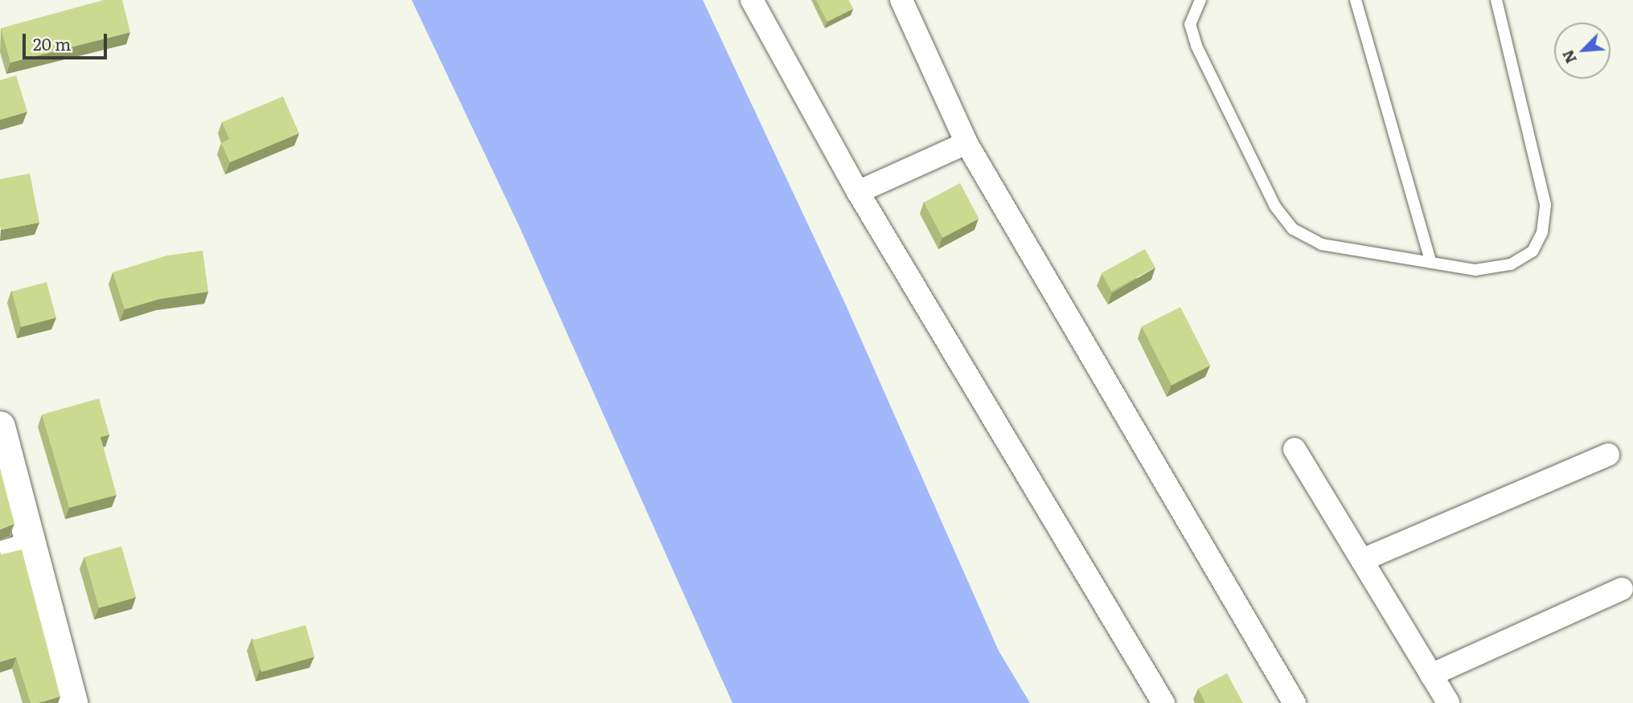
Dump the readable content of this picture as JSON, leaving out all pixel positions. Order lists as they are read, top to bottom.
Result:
{
  "scale_bar": "20 m",
  "north": "bottom left"
}
